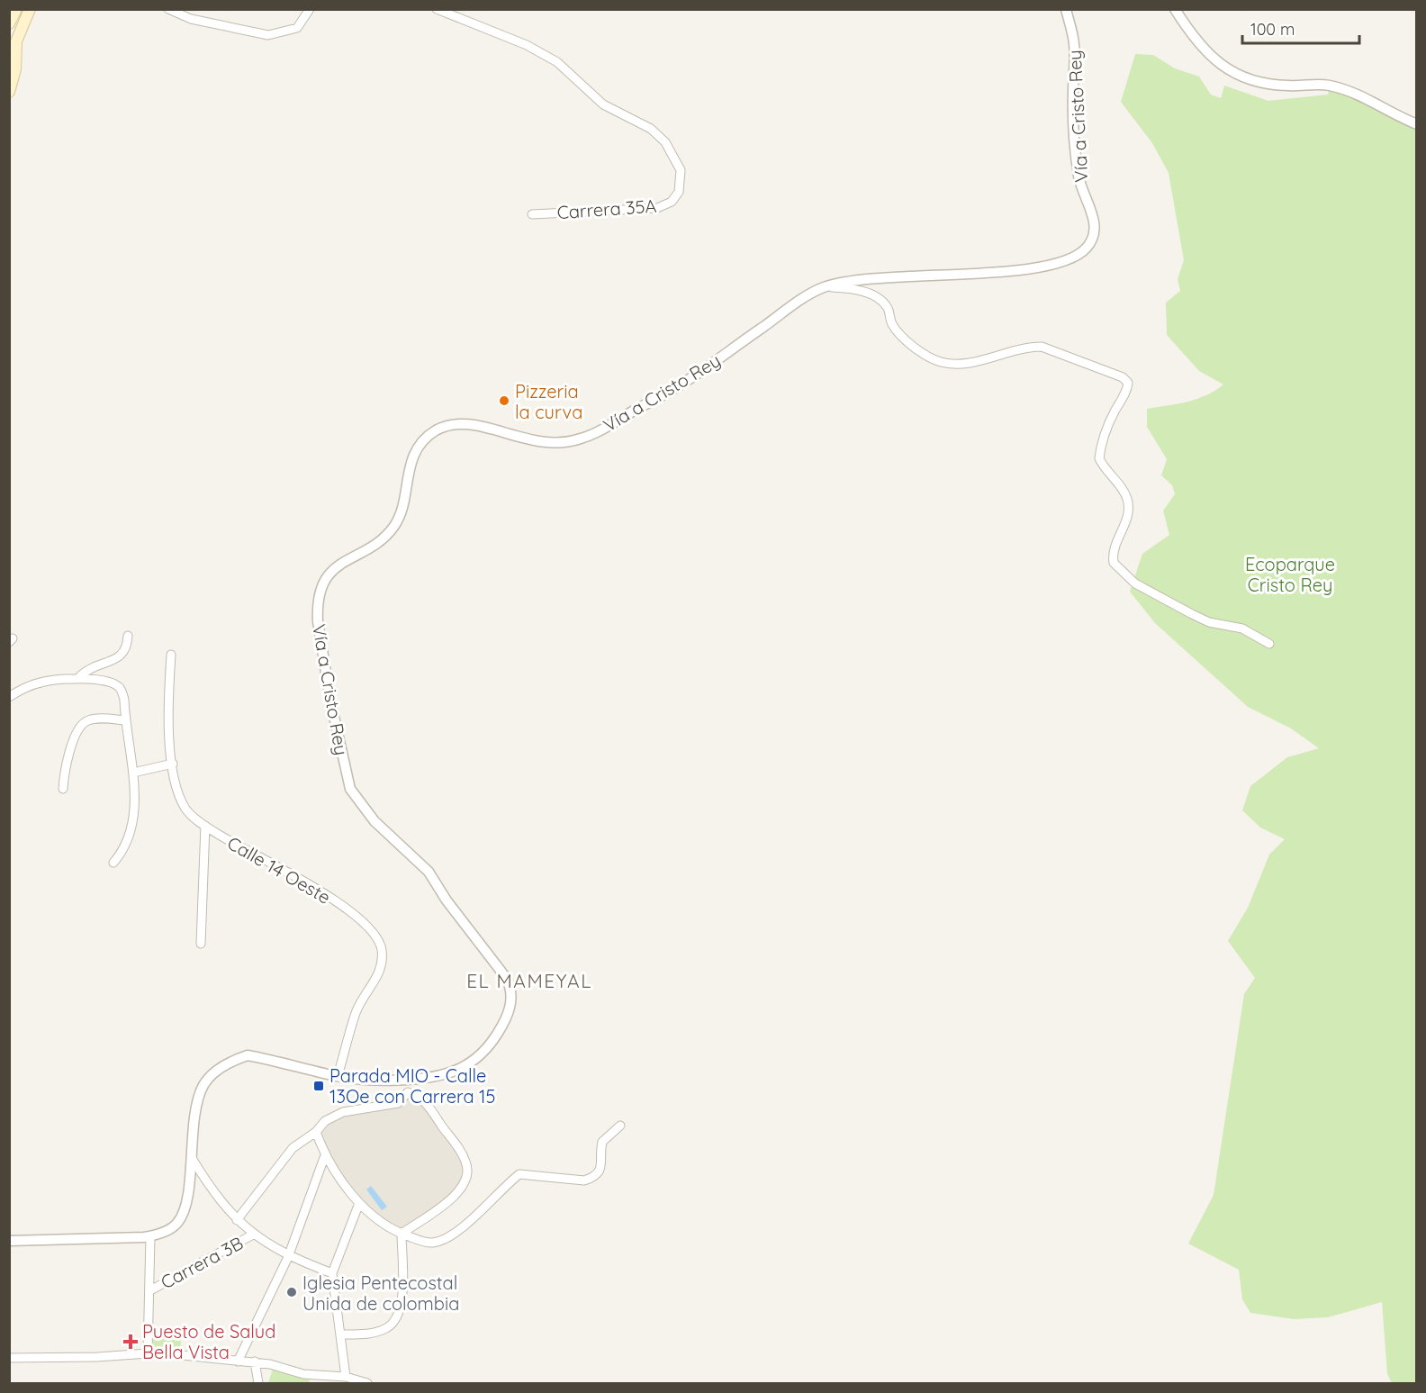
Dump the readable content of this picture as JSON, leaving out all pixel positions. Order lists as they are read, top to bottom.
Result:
{
  "streets": {
    "street": [
      "Vía a Cristo Rey",
      "Carrera 35A",
      "Calle 14 Oeste",
      "Carrera 3B"
    ]
  },
  "crossings": [
    ["Vía a Cristo Rey", "Calle 14 Oeste"]
  ],
  "districts": ["EL MAMEYAL"],
  "parks": ["Ecoparque Cristo Rey"],
  "places": {
    "other": ["Pizzeria la curva", "Iglesia Pentecostal Unida de colombia"],
    "transit": ["Parada MIO - Calle 13Oe con Carrera 15"],
    "health": ["Puesto de Salud Bella Vista"]
  },
  "scale_bar": "100 m"
}
